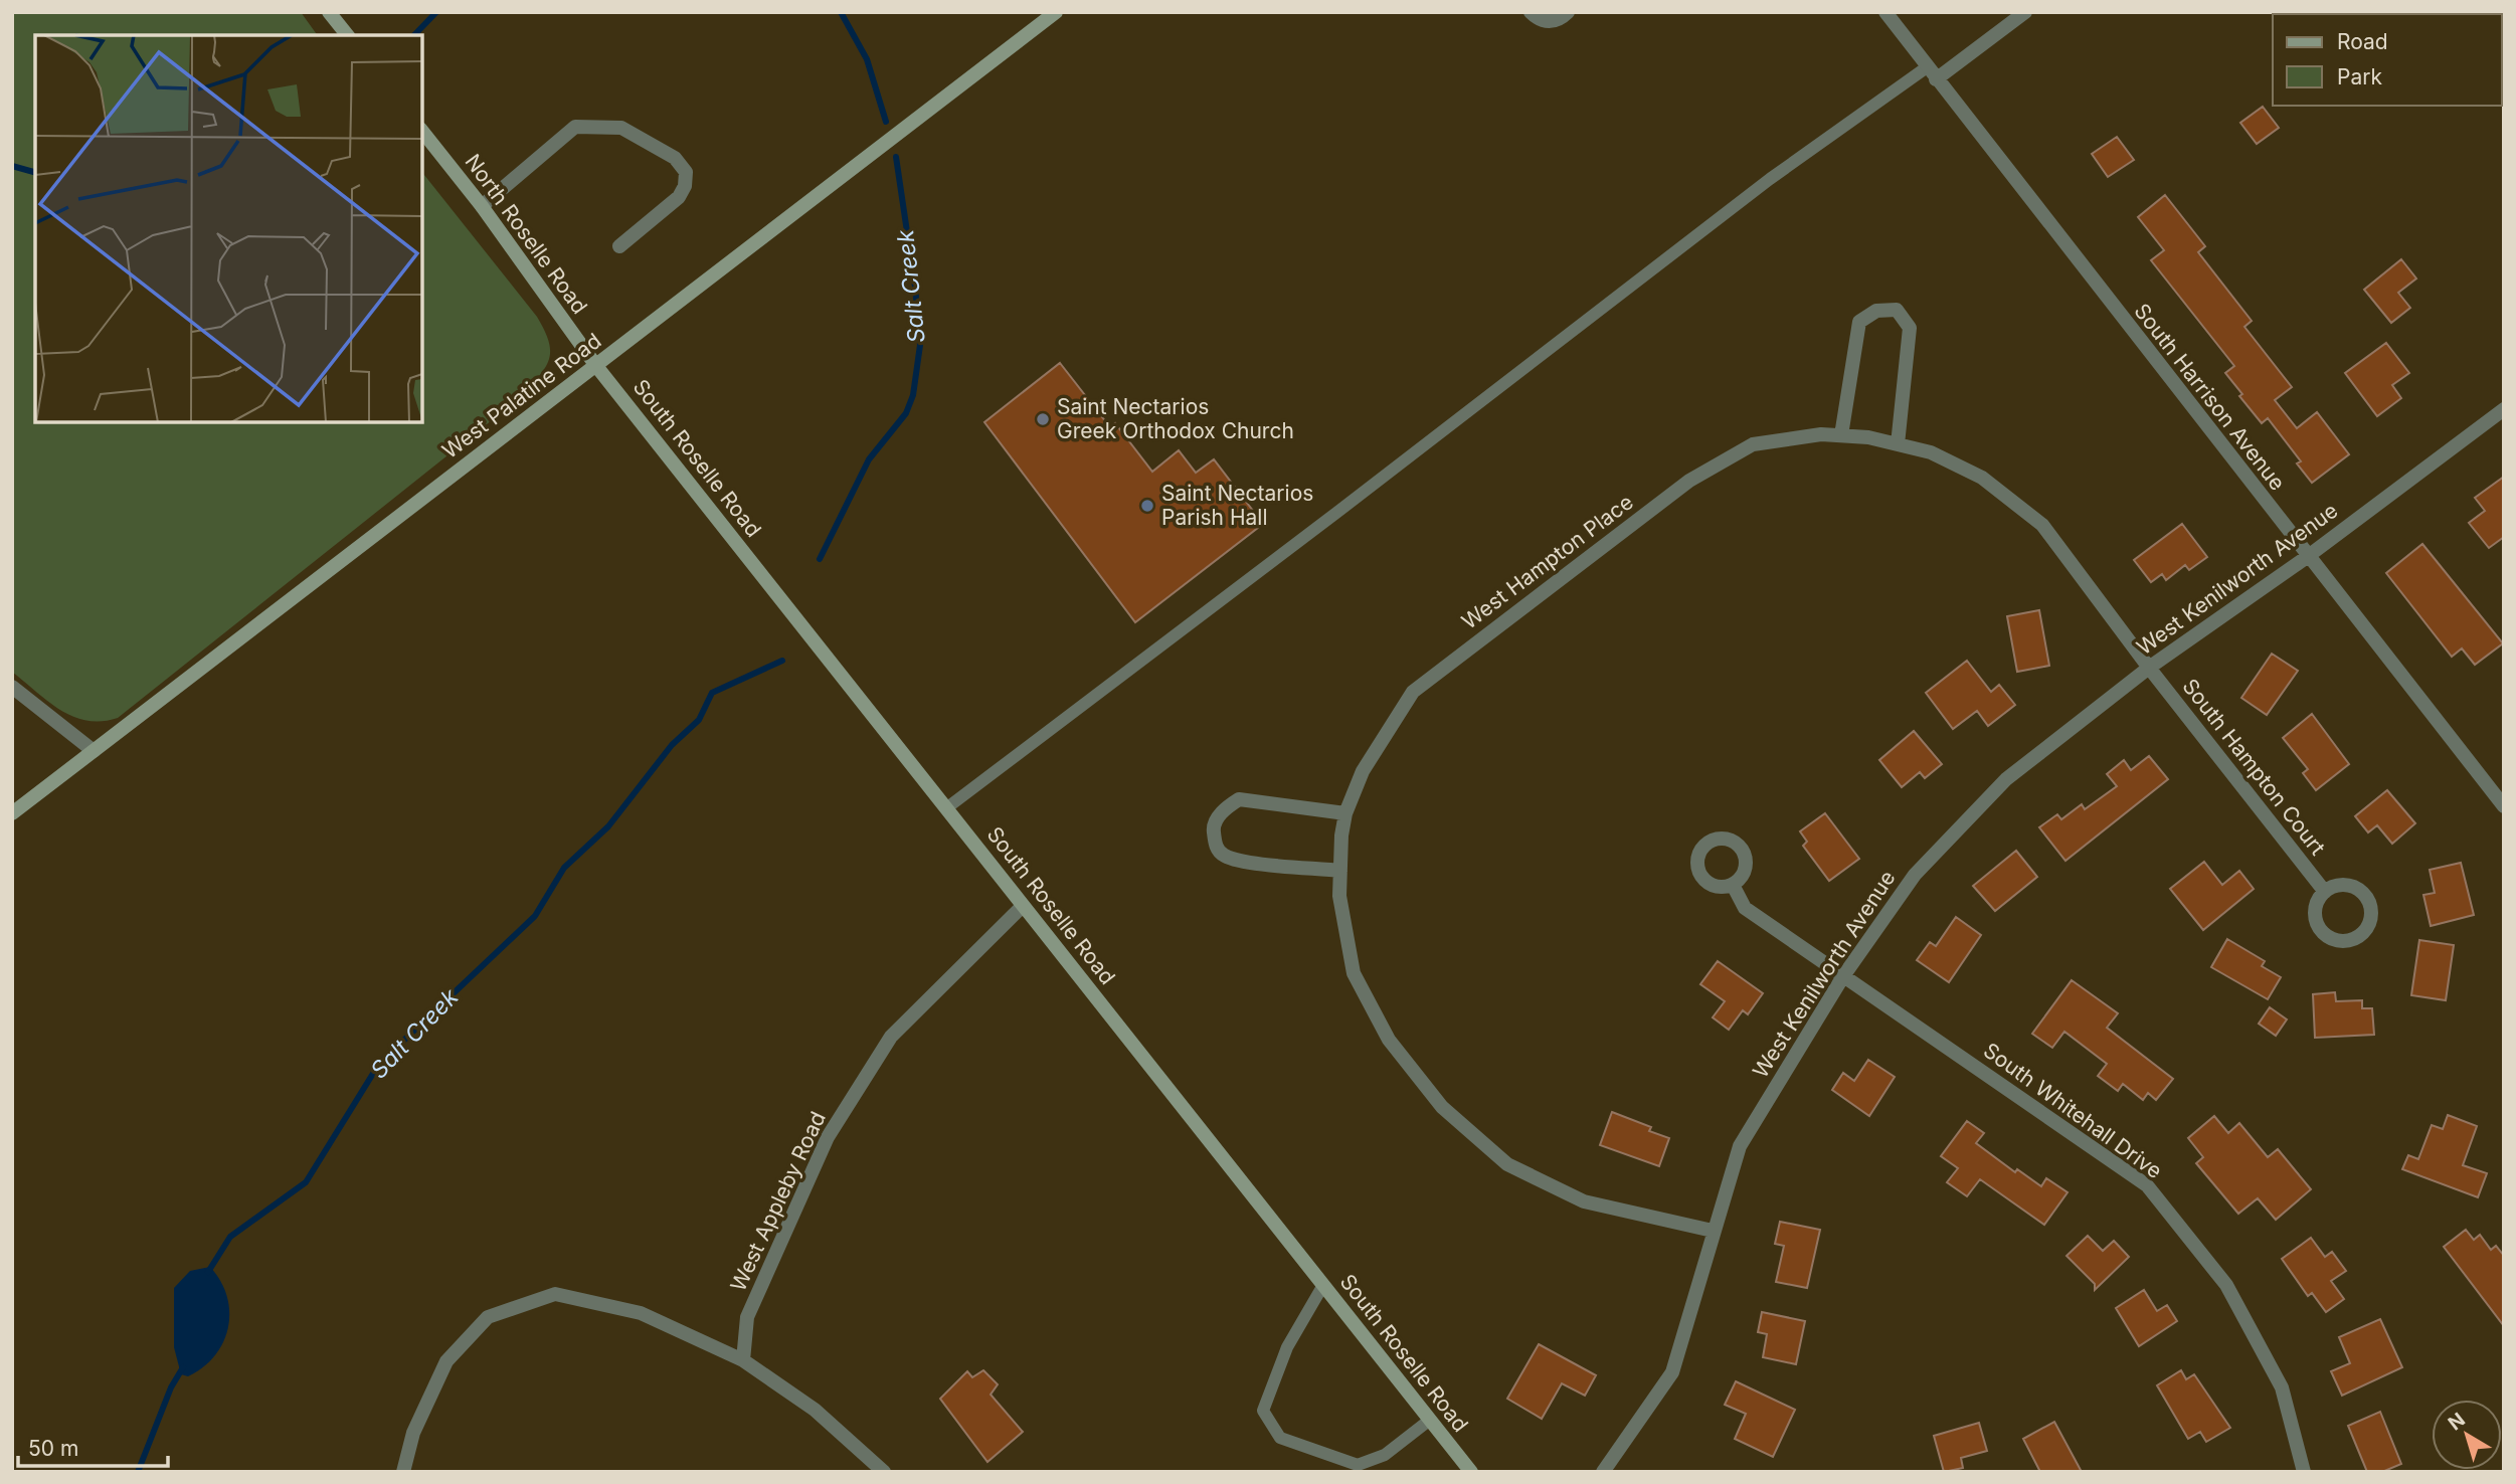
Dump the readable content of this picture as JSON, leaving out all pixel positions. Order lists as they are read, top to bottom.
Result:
{
  "streets": {
    "main road": ["North Roselle Road", "West Palatine Road", "South Roselle Road"],
    "street": [
      "South Harrison Avenue",
      "West Hampton Place",
      "West Kenilworth Avenue",
      "South Hampton Court",
      "South Whitehall Drive",
      "West Appleby Road"
    ]
  },
  "crossings": [
    ["North Roselle Road", "West Palatine Road"],
    ["North Roselle Road", "South Roselle Road"],
    ["West Palatine Road", "South Roselle Road"],
    ["South Harrison Avenue", "West Kenilworth Avenue"],
    ["South Roselle Road", "West Appleby Road"],
    ["West Hampton Place", "West Kenilworth Avenue"],
    ["West Hampton Place", "South Hampton Court"],
    ["West Kenilworth Avenue", "South Hampton Court"],
    ["West Kenilworth Avenue", "South Whitehall Drive"]
  ],
  "water": ["Salt Creek"],
  "places": ["Saint Nectarios Greek Orthodox Church", "Saint Nectarios Parish Hall"],
  "legend": ["Road", "Park"],
  "scale_bar": "50 m",
  "north": "top left"
}
